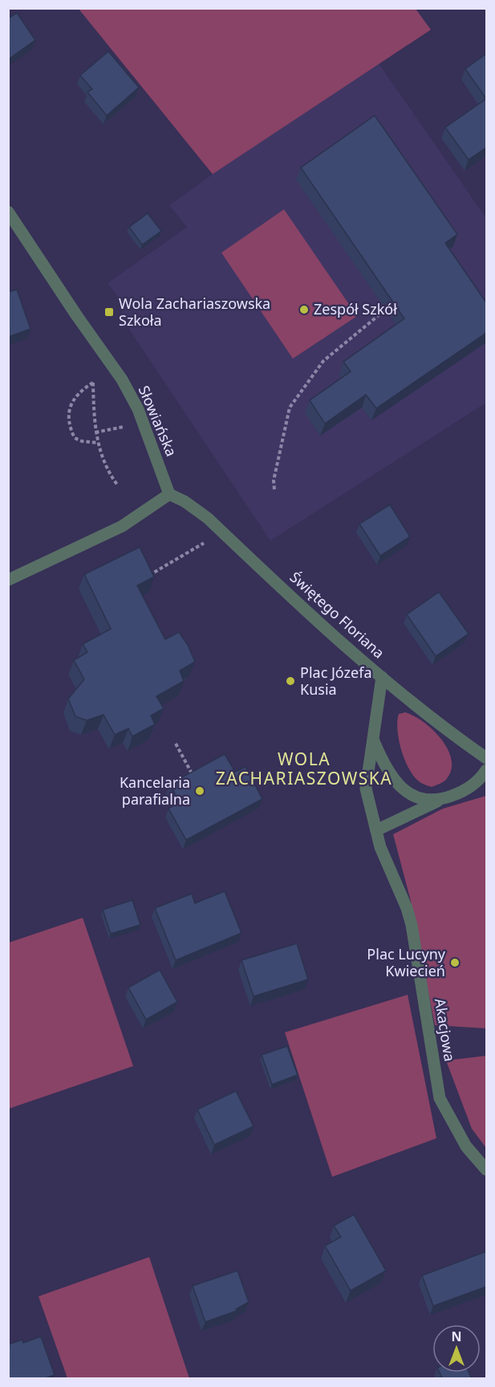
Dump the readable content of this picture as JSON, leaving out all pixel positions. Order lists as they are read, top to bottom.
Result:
{
  "streets": {
    "street": ["Słowiańska", "Świętego Floriana", "Akacjowa"]
  },
  "crossings": [
    ["Słowiańska", "Świętego Floriana"],
    ["Świętego Floriana", "Akacjowa"]
  ],
  "districts": ["WOLA ZACHARIASZOWSKA"],
  "places": {
    "other": [
      "Zespół Szkół",
      "Plac Józefa Kusia",
      "Kancelaria parafialna",
      "Plac Lucyny Kwiecień"
    ],
    "transit": ["Wola Zachariaszowska Szkoła"]
  },
  "north": "top"
}
